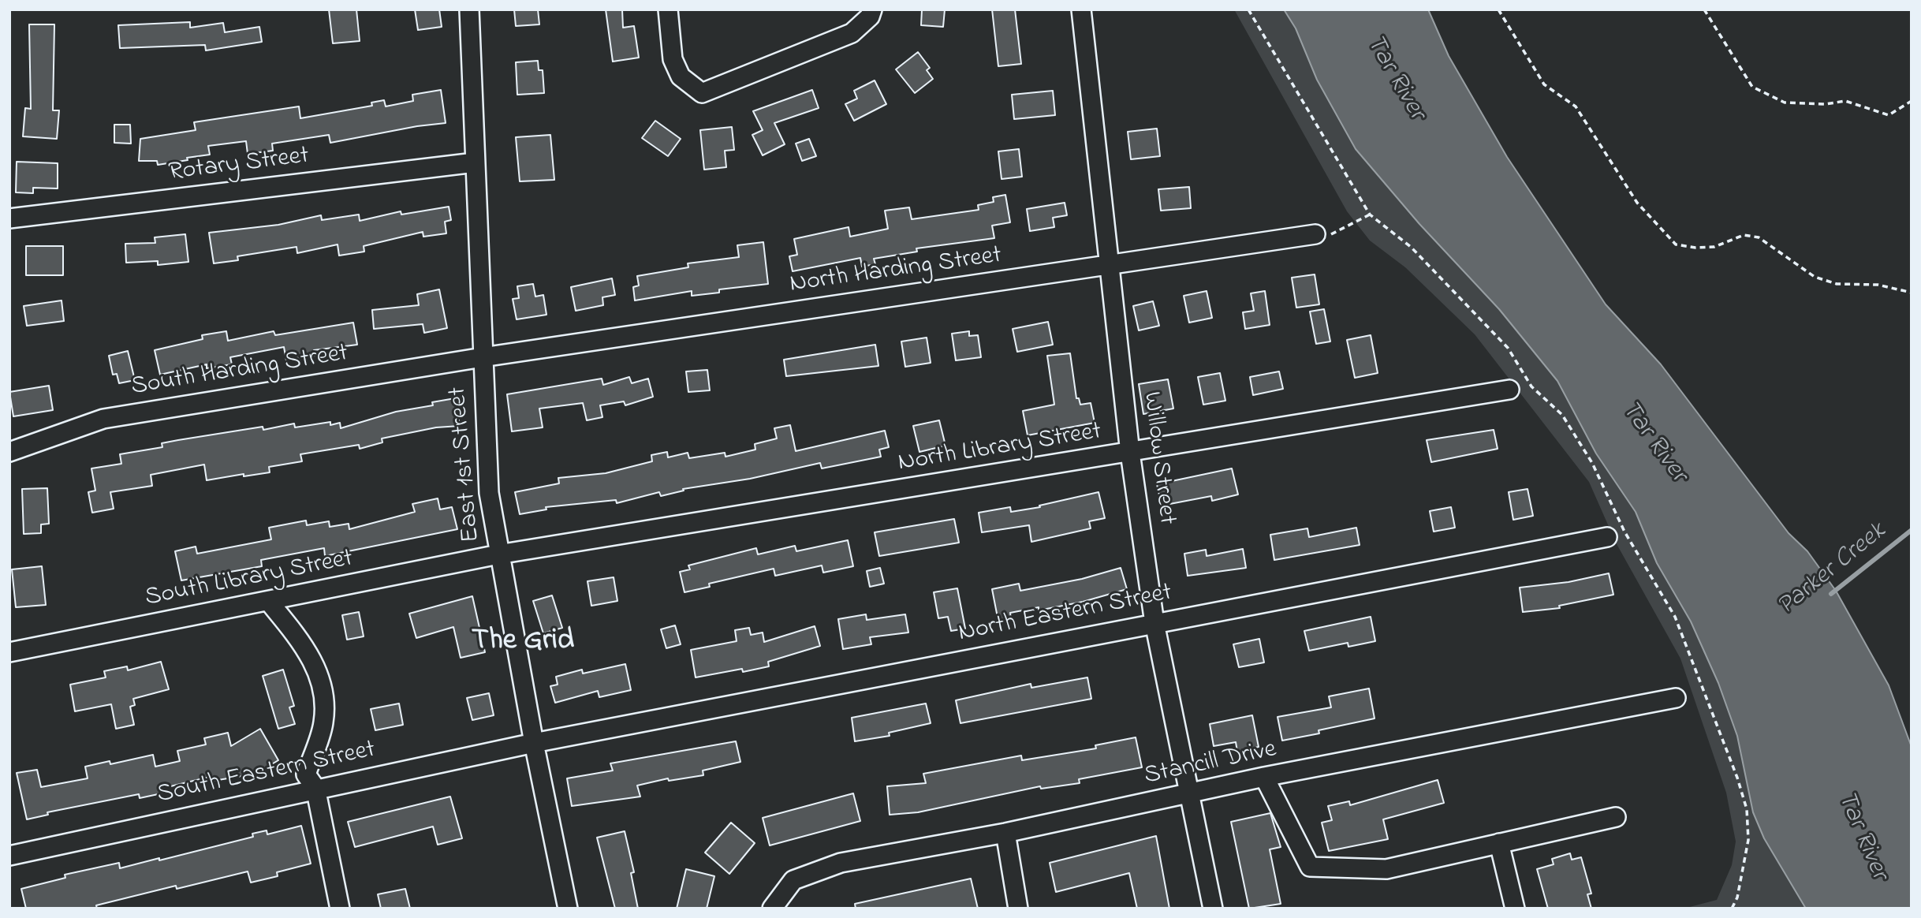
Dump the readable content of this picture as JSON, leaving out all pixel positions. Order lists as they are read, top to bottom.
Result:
{
  "streets": {
    "street": [
      "Rotary Street",
      "North Harding Street",
      "South Harding Street",
      "North Library Street",
      "Willow Street",
      "East 1st Street",
      "South Library Street",
      "North Eastern Street",
      "Stancill Drive",
      "South Eastern Street"
    ]
  },
  "crossings": [
    ["Rotary Street", "East 1st Street"],
    ["North Harding Street", "South Harding Street"],
    ["North Harding Street", "Willow Street"],
    ["North Harding Street", "East 1st Street"],
    ["South Harding Street", "East 1st Street"],
    ["North Library Street", "Willow Street"],
    ["North Library Street", "East 1st Street"],
    ["North Library Street", "South Library Street"],
    ["Willow Street", "North Eastern Street"],
    ["Willow Street", "Stancill Drive"],
    ["East 1st Street", "South Library Street"],
    ["East 1st Street", "North Eastern Street"],
    ["East 1st Street", "South Eastern Street"],
    ["North Eastern Street", "South Eastern Street"]
  ],
  "districts": ["The Grid"],
  "water": ["Tar River", "Parker Creek"]
}
